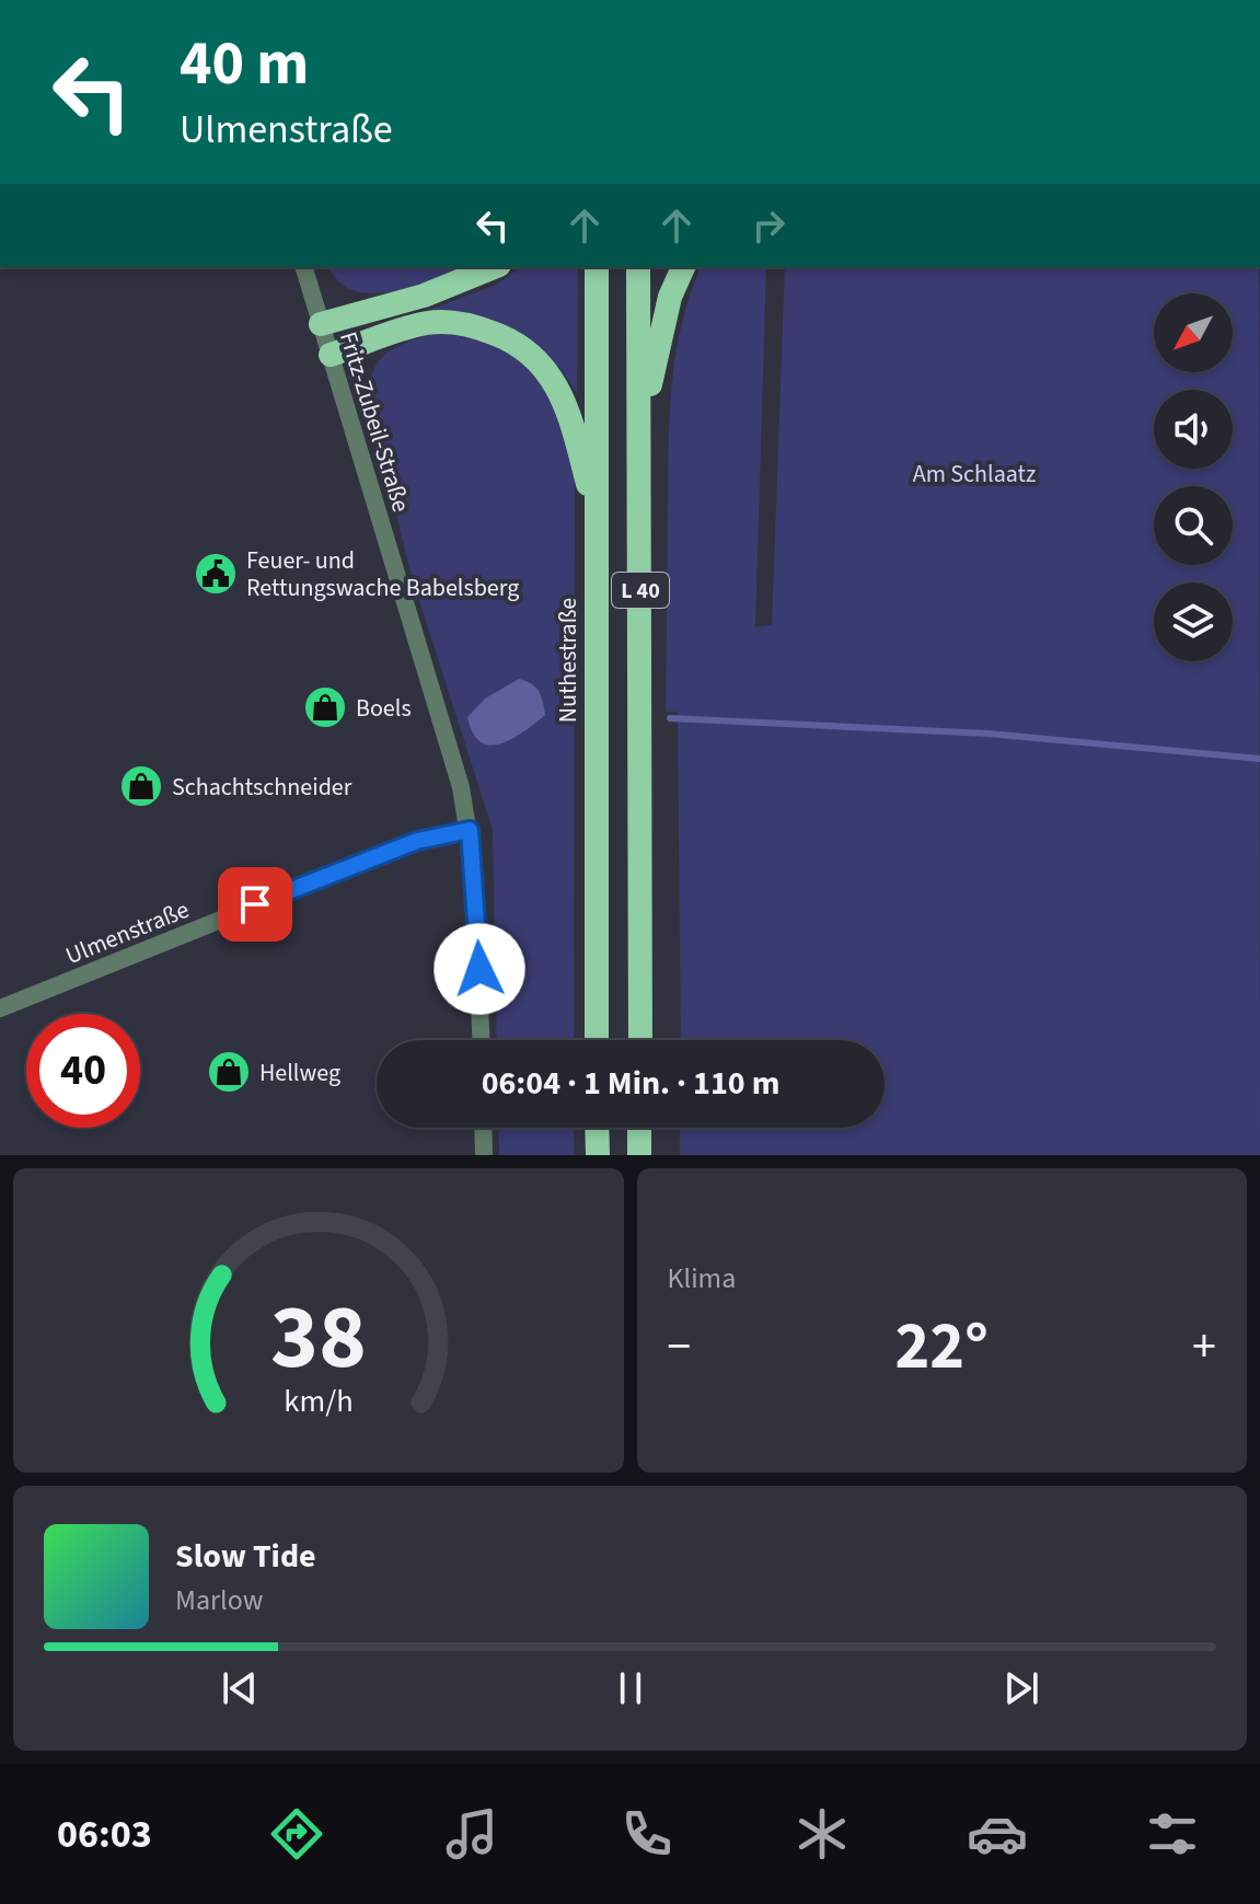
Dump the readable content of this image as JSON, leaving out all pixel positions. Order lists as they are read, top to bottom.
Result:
{
  "streets": {
    "highway": ["L 40", "Nuthestraße"],
    "street": ["Fritz-Zubeil-Straße", "Ulmenstraße"]
  },
  "crossings": [
    ["Fritz-Zubeil-Straße", "Ulmenstraße"]
  ],
  "parks": ["Am Schlaatz"],
  "places": {
    "public building": ["Feuer- und Rettungswache Babelsberg"],
    "shop": ["Boels", "Schachtschneider", "Hellweg"]
  },
  "north": "bottom left",
  "page": {
    "turn": ["40 m", "Ulmenstraße"],
    "limit": "40",
    "trip": "06:04 · 1 Min. · 110 m",
    "tile": "Klima",
    "heat": ["−", "22°", "+"],
    "song": ["Slow Tide", "Marlow"],
    "tabs": "06:03",
    "gauge": ["38", "km/h"]
  }
}
